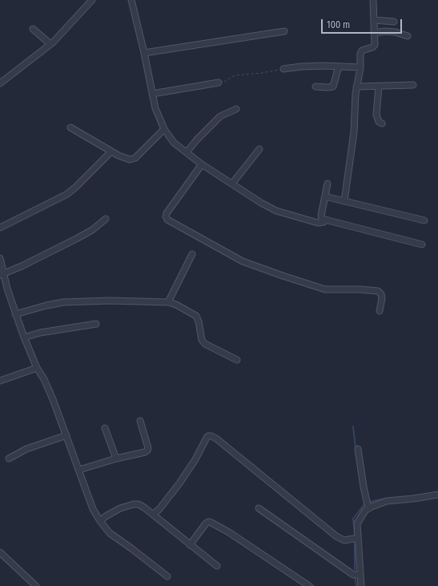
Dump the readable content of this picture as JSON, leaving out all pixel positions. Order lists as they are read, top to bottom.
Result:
{
  "scale_bar": "100 m"
}
